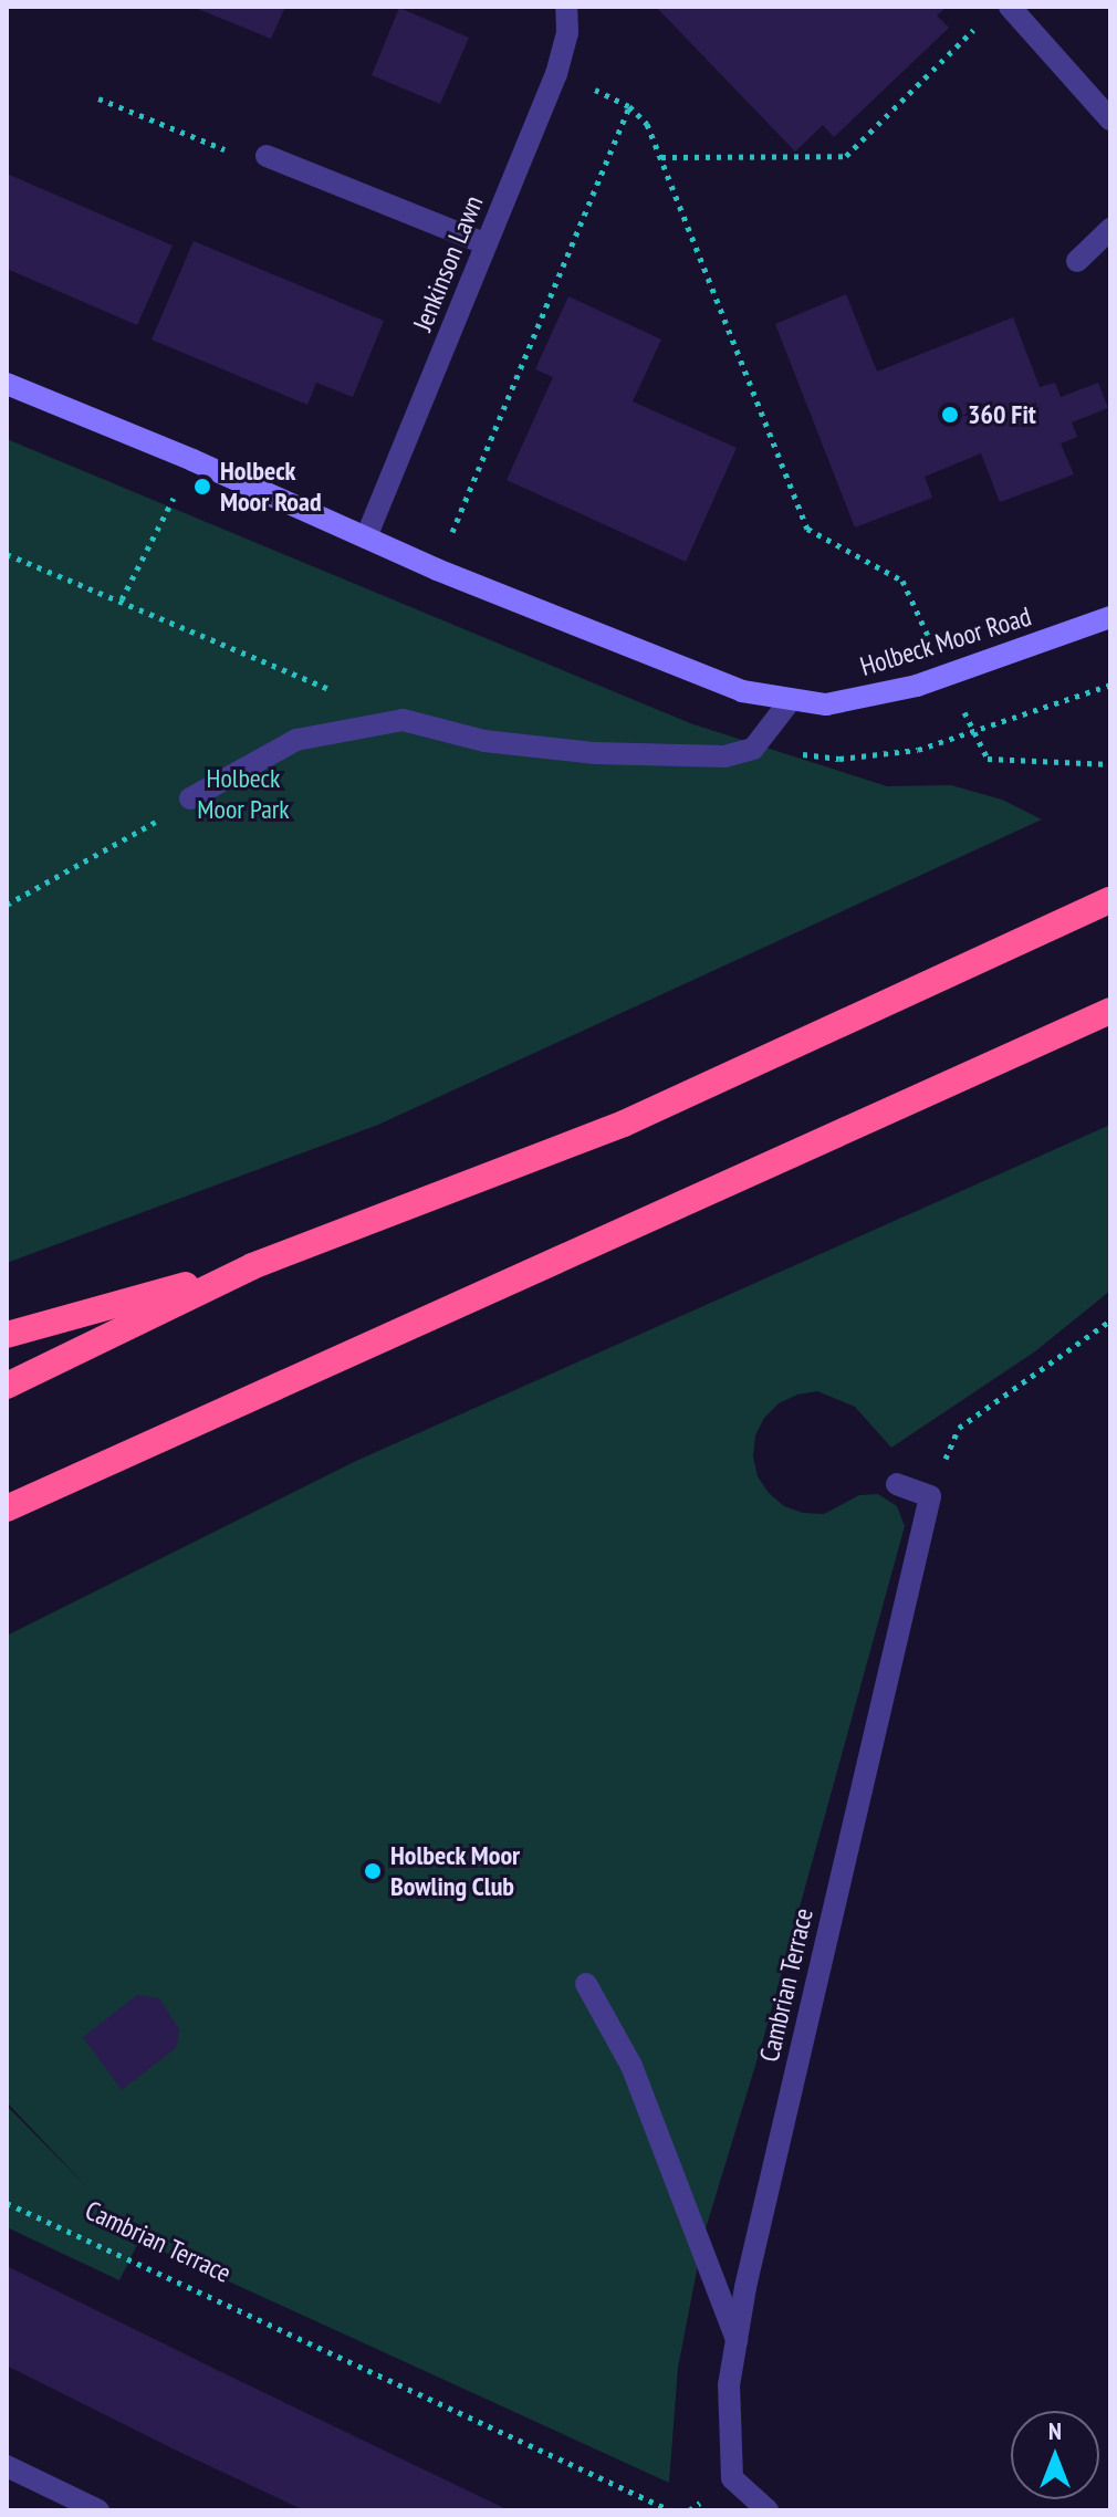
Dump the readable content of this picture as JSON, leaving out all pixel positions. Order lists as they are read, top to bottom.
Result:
{
  "streets": {
    "street": ["Jenkinson Lawn", "Holbeck Moor Road", "Cambrian Terrace"]
  },
  "crossings": [
    ["Jenkinson Lawn", "Holbeck Moor Road"]
  ],
  "parks": ["Holbeck Moor Park"],
  "places": ["360 Fit", "Holbeck Moor Road", "Holbeck Moor Bowling Club"],
  "north": "top"
}
